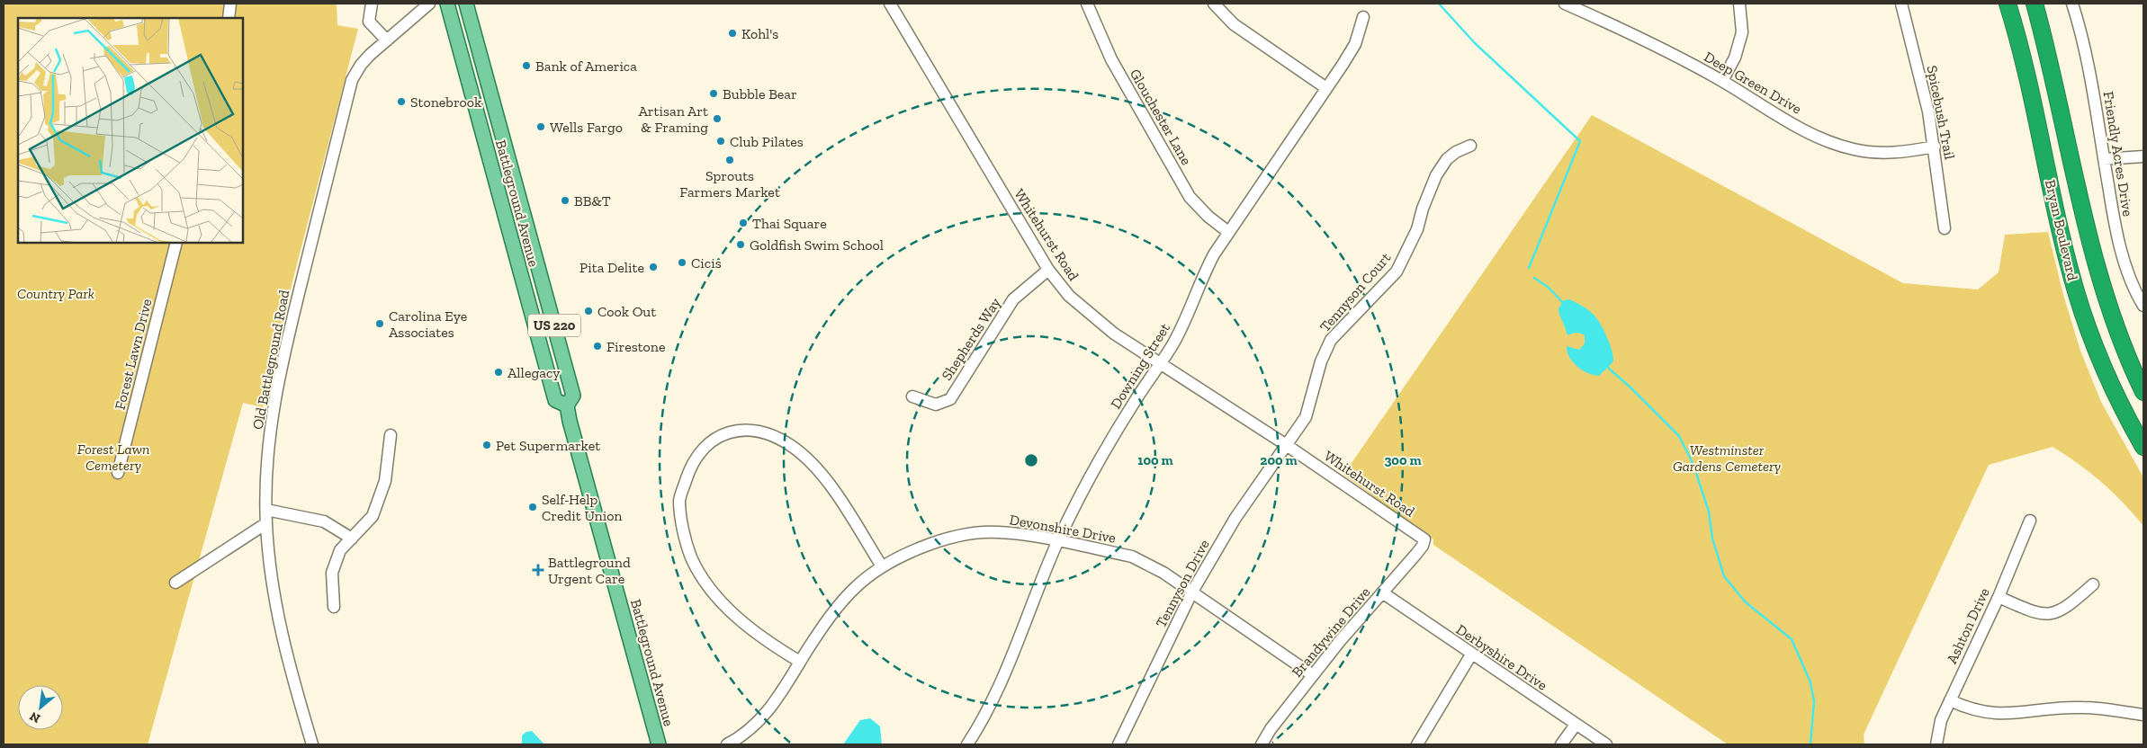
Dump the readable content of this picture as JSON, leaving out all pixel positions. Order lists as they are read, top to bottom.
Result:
{
  "streets": {
    "highway": ["Bryan Boulevard"],
    "main road": ["Battleground Avenue", "US 220"],
    "street": [
      "Deep Green Drive",
      "Spicebush Trail",
      "Glouchester Lane",
      "Friendly Acres Drive",
      "Whitehurst Road",
      "Tennyson Court",
      "Shepherds Way",
      "Forest Lawn Drive",
      "Old Battleground Road",
      "Downing Street",
      "Devonshire Drive",
      "Tennyson Drive",
      "Ashton Drive",
      "Brandywine Drive",
      "Derbyshire Drive"
    ]
  },
  "crossings": [
    ["Deep Green Drive", "Spicebush Trail"],
    ["Glouchester Lane", "Downing Street"],
    ["Whitehurst Road", "Tennyson Court"],
    ["Whitehurst Road", "Shepherds Way"],
    ["Whitehurst Road", "Downing Street"],
    ["Whitehurst Road", "Tennyson Drive"],
    ["Whitehurst Road", "Brandywine Drive"],
    ["Tennyson Court", "Tennyson Drive"],
    ["Downing Street", "Devonshire Drive"],
    ["Devonshire Drive", "Tennyson Drive"],
    ["Devonshire Drive", "Brandywine Drive"],
    ["Brandywine Drive", "Derbyshire Drive"]
  ],
  "parks": ["Country Park", "Forest Lawn Cemetery", "Westminster Gardens Cemetery"],
  "places": {
    "other": [
      "Kohl's",
      "Bank of America",
      "Bubble Bear",
      "Stonebrook",
      "Artisan Art & Framing",
      "Wells Fargo",
      "Club Pilates",
      "Sprouts Farmers Market",
      "BB&T",
      "Thai Square",
      "Goldfish Swim School",
      "Cicis",
      "Pita Delite",
      "Cook Out",
      "Carolina Eye Associates",
      "Firestone",
      "Allegacy",
      "Pet Supermarket",
      "Self-Help Credit Union"
    ],
    "health": ["Battleground Urgent Care"]
  },
  "north": "bottom left",
  "rings": ["100 m", "200 m", "300 m"]
}
